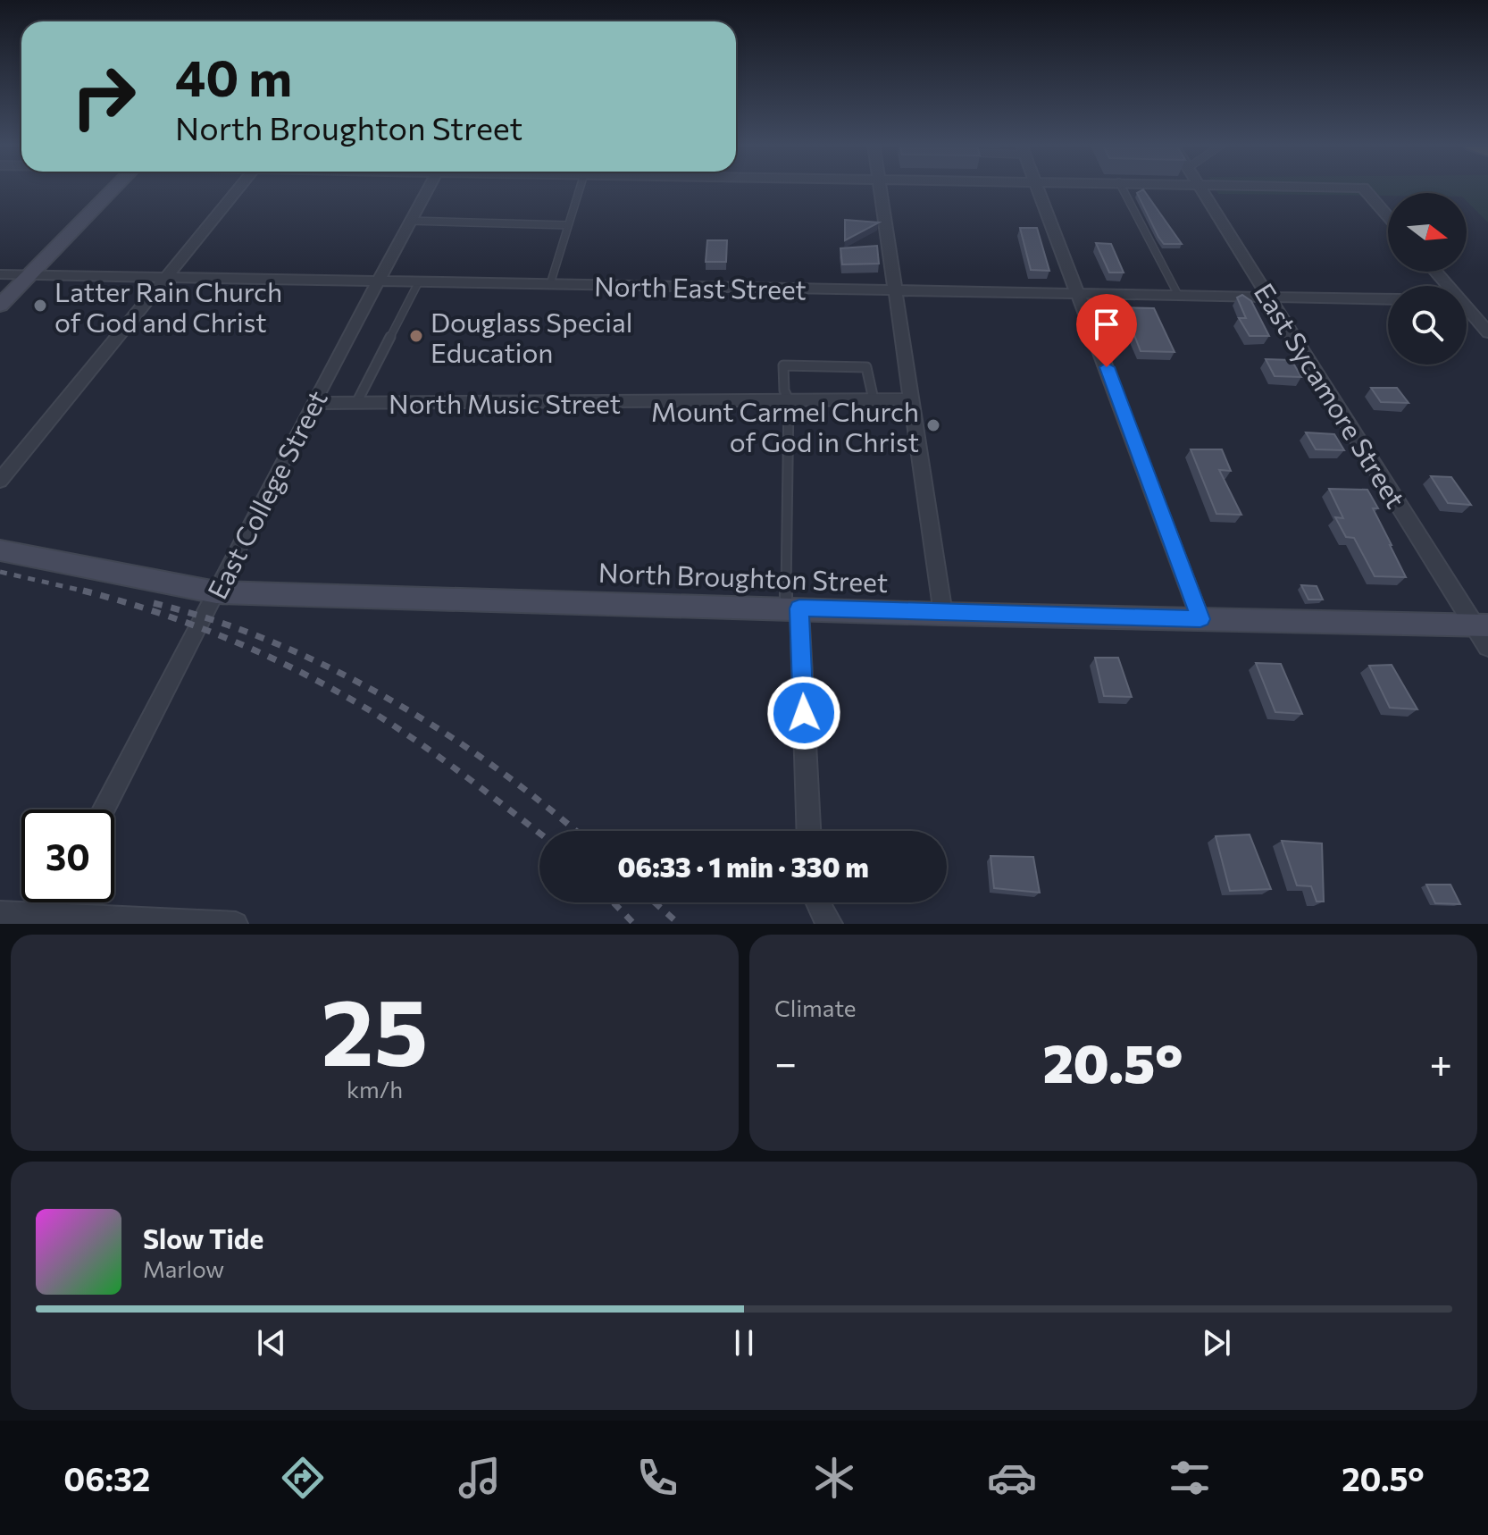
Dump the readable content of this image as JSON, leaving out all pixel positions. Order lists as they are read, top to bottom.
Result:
{
  "streets": {
    "street": [
      "North East Street",
      "East Sycamore Street",
      "North Music Street",
      "East College Street",
      "North Broughton Street"
    ]
  },
  "crossings": [
    ["North East Street", "East Sycamore Street"],
    ["North East Street", "East College Street"],
    ["East Sycamore Street", "North Broughton Street"],
    ["North Music Street", "East College Street"],
    ["East College Street", "North Broughton Street"]
  ],
  "places": ["Latter Rain Church of God and Christ", "Douglass Special Education", "Mount Carmel Church of God in Christ"],
  "north": "right",
  "page": {
    "turn": ["40 m", "North Broughton Street"],
    "limit": "30",
    "trip": "06:33 · 1 min · 330 m",
    "tile": [
      ["25", "km/h"],
      "Climate"
    ],
    "heat": ["−", "20.5°", "+"],
    "song": ["Slow Tide", "Marlow"],
    "tabs": ["06:32", "20.5°"]
  }
}
